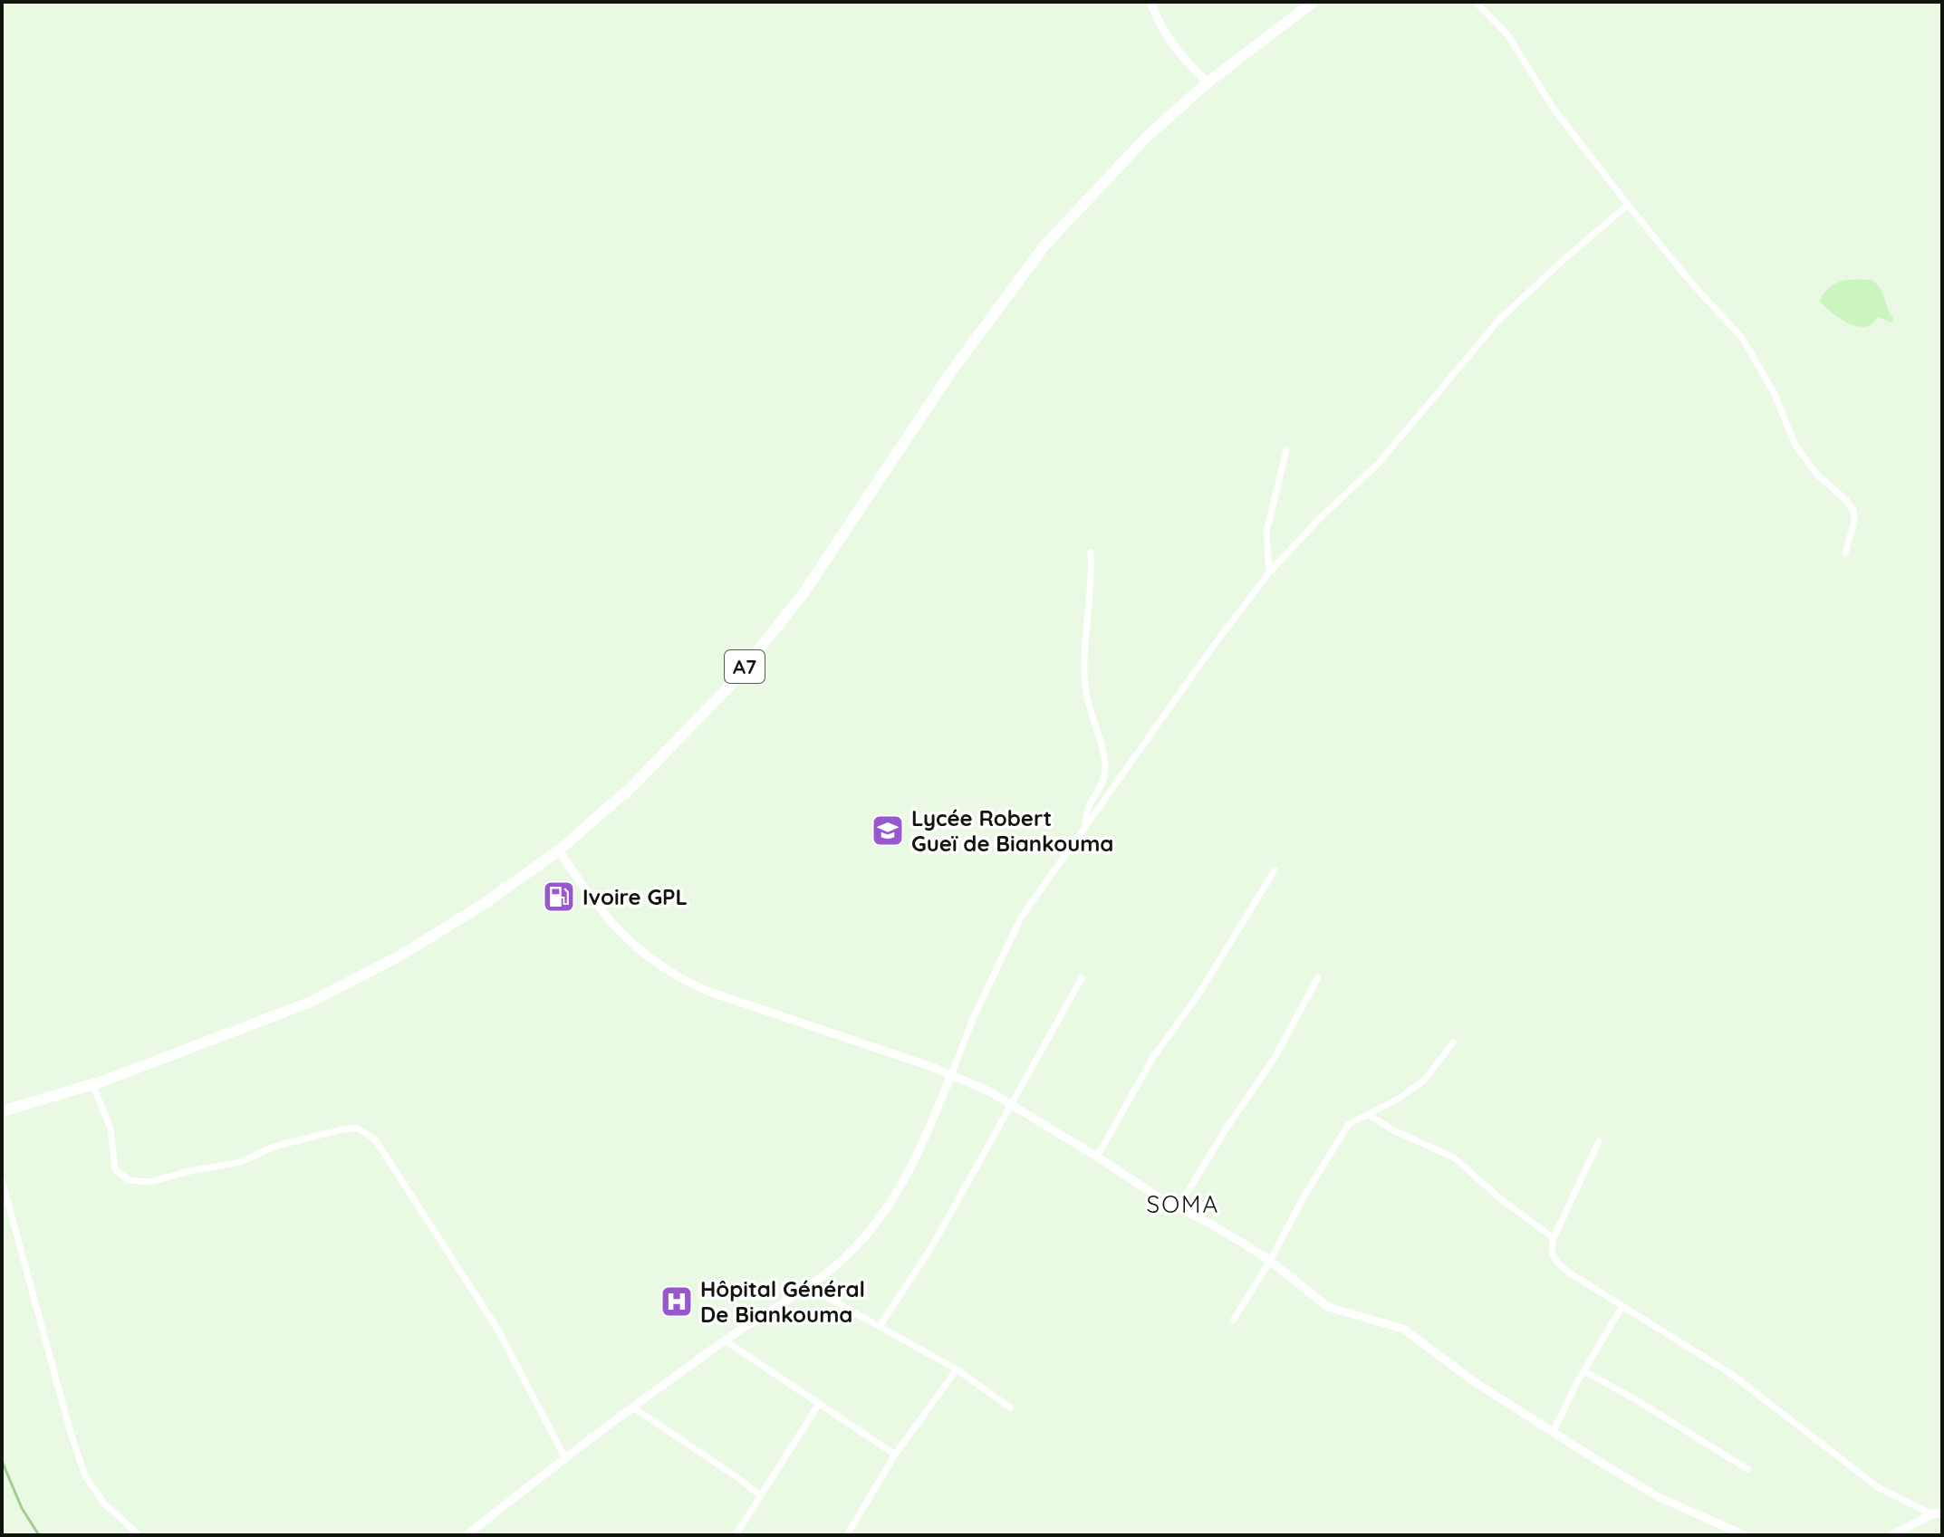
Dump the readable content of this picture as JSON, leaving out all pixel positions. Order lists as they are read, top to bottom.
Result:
{
  "streets": {
    "main road": ["A7"]
  },
  "districts": ["SOMA"],
  "places": {
    "school or university": ["Lycée Robert Gueï de Biankouma"],
    "fuel station": ["Ivoire GPL"],
    "hospital": ["Hôpital Général De Biankouma"]
  }
}
